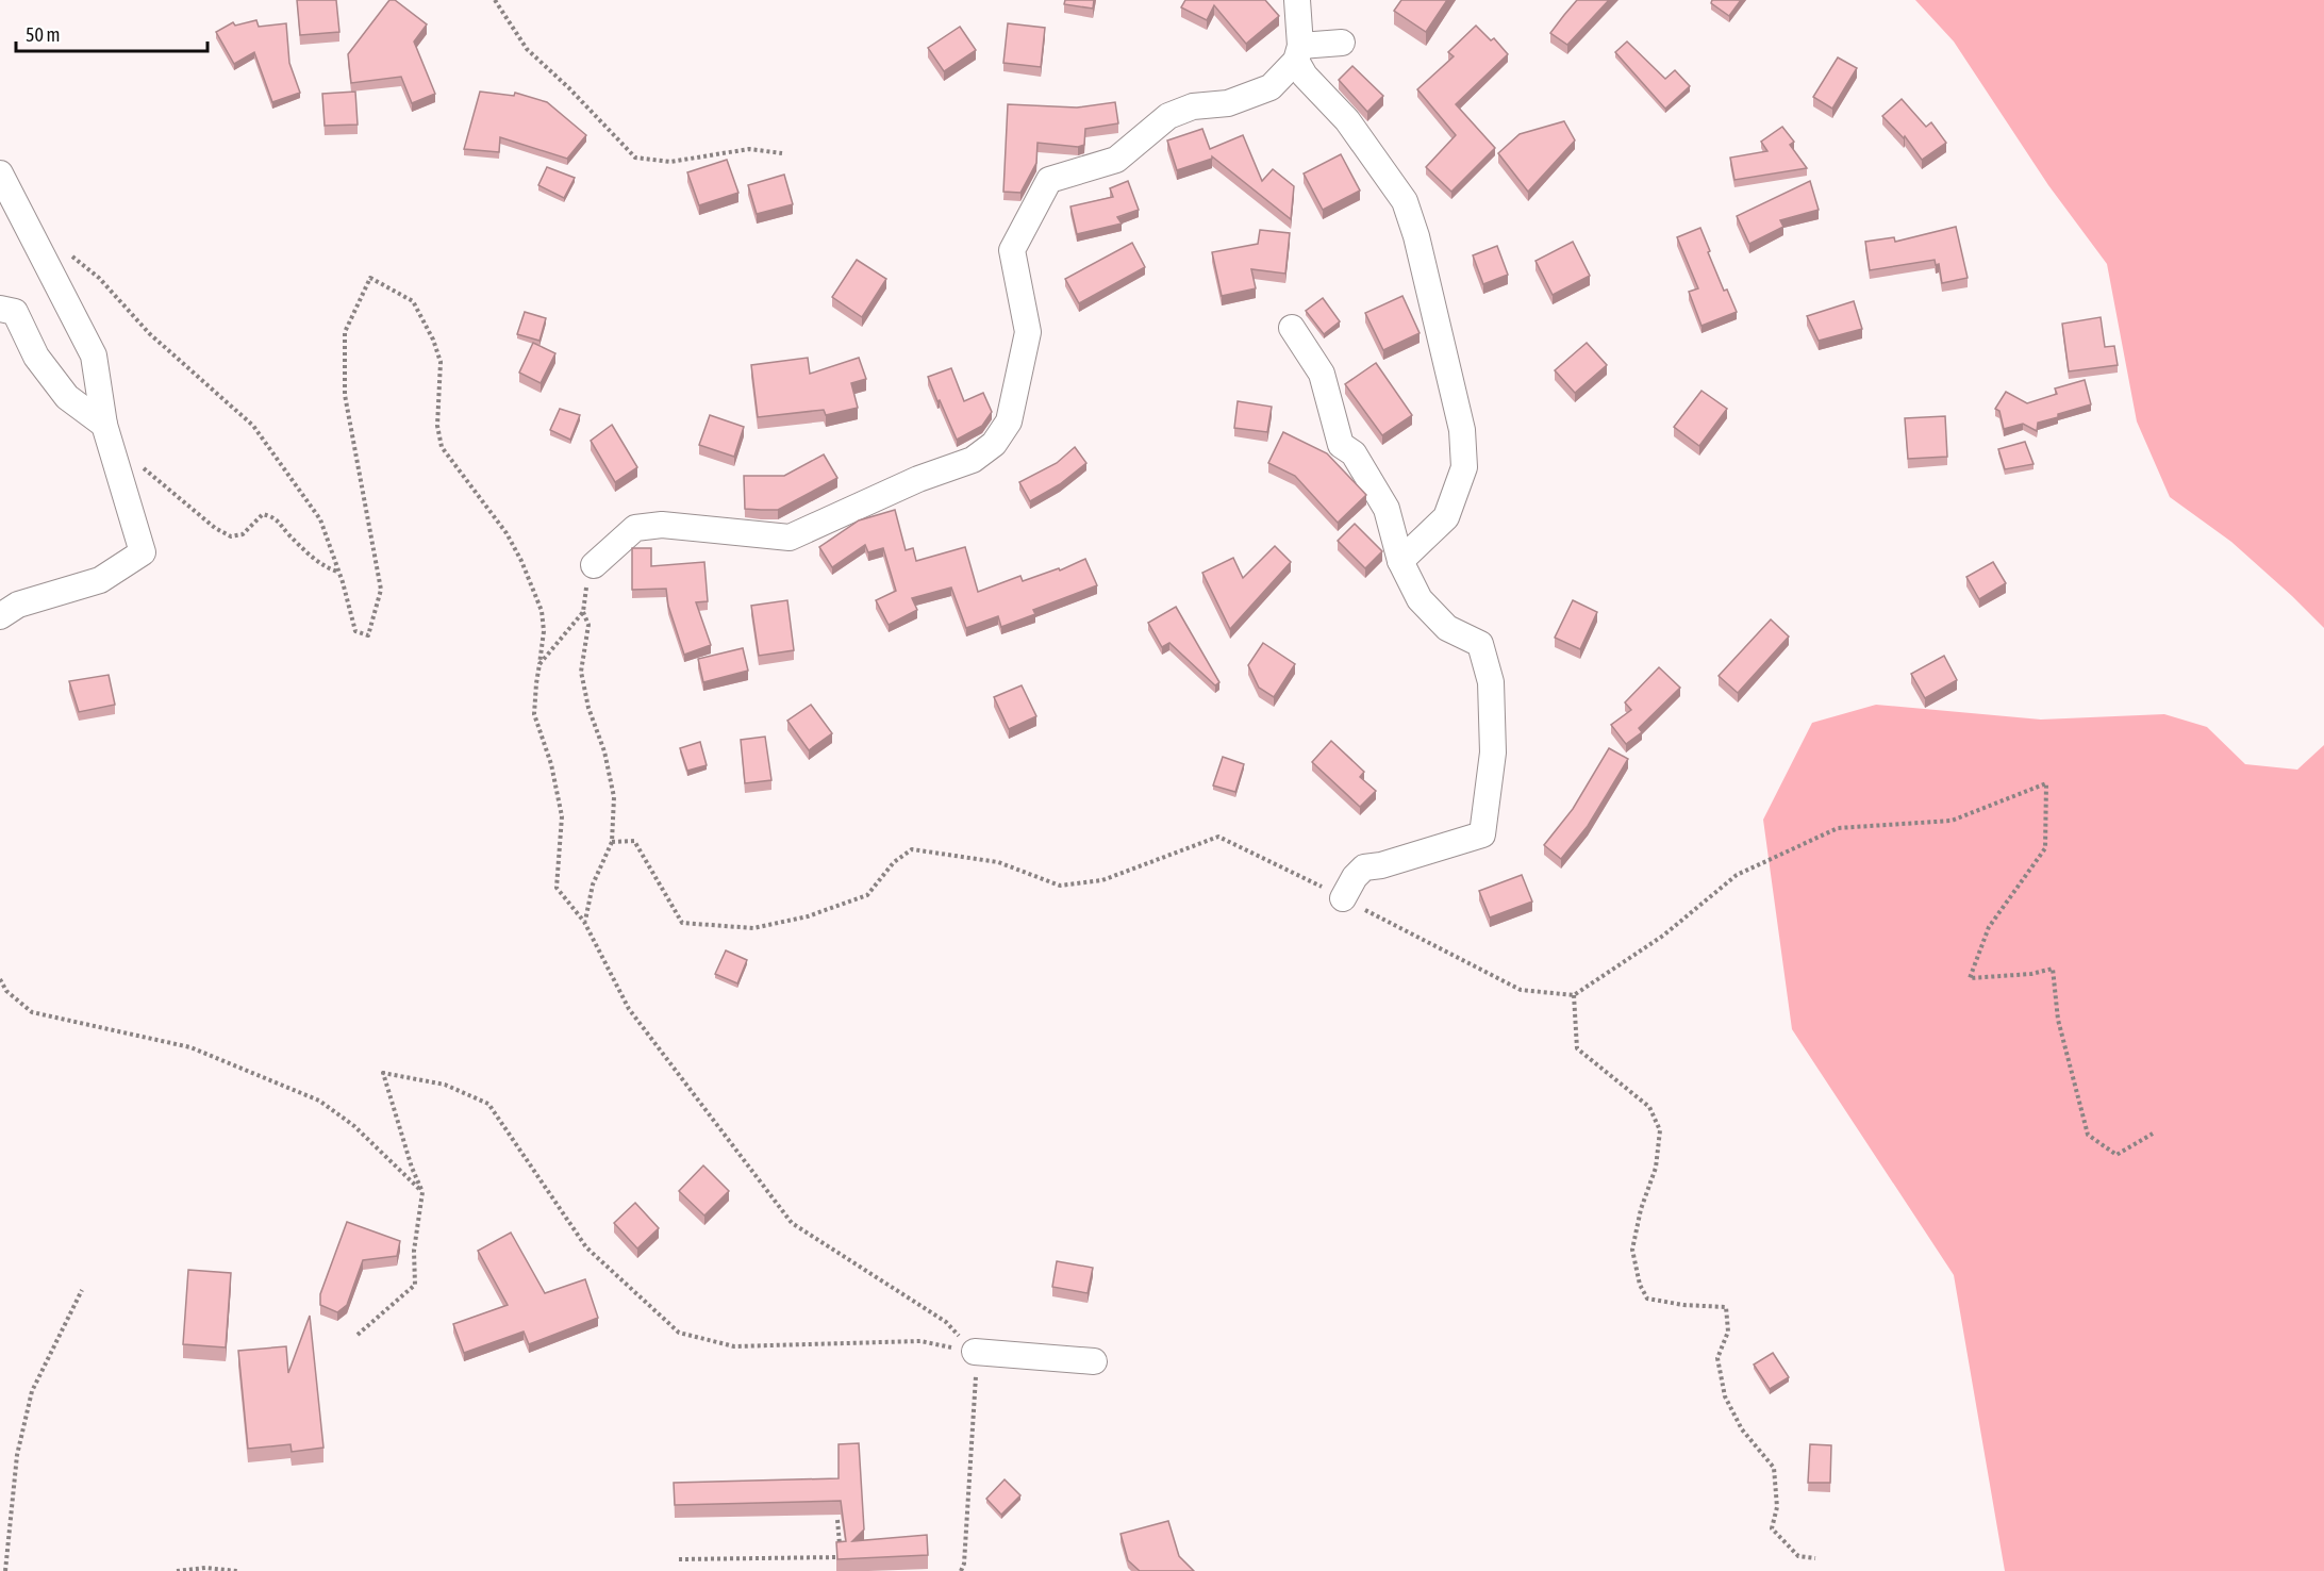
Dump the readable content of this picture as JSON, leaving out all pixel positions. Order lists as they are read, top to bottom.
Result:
{
  "scale_bar": "50 m"
}
